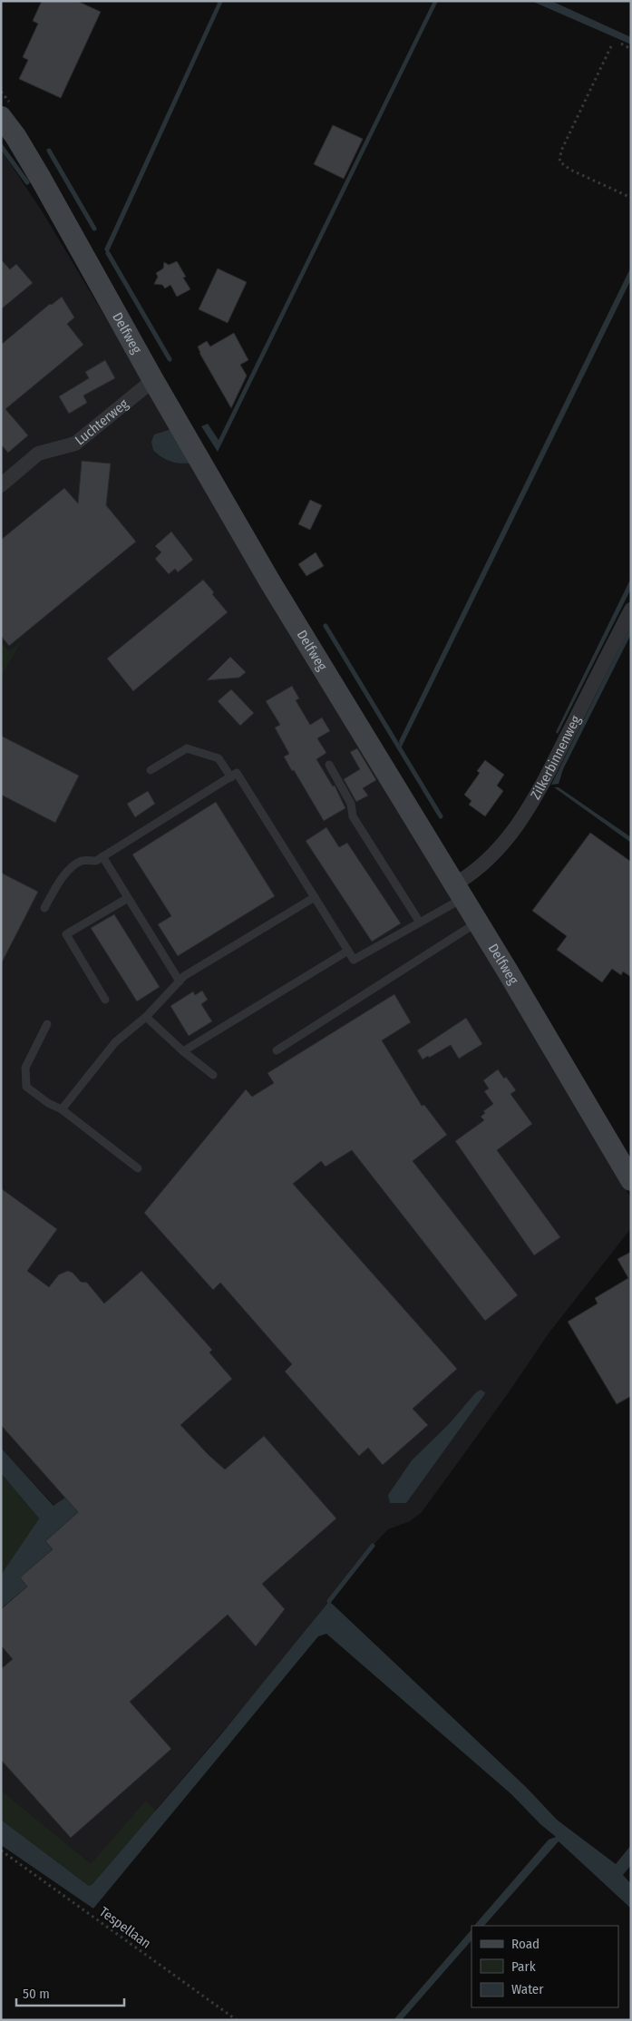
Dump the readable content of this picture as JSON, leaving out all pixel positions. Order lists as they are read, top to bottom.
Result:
{
  "streets": {
    "main road": ["Delfweg"],
    "street": ["Luchterweg", "Zilkerbinnenweg"],
    "path": ["Tespellaan"]
  },
  "crossings": [
    ["Delfweg", "Luchterweg"],
    ["Delfweg", "Zilkerbinnenweg"]
  ],
  "legend": ["Road", "Park", "Water"],
  "scale_bar": "50 m"
}
